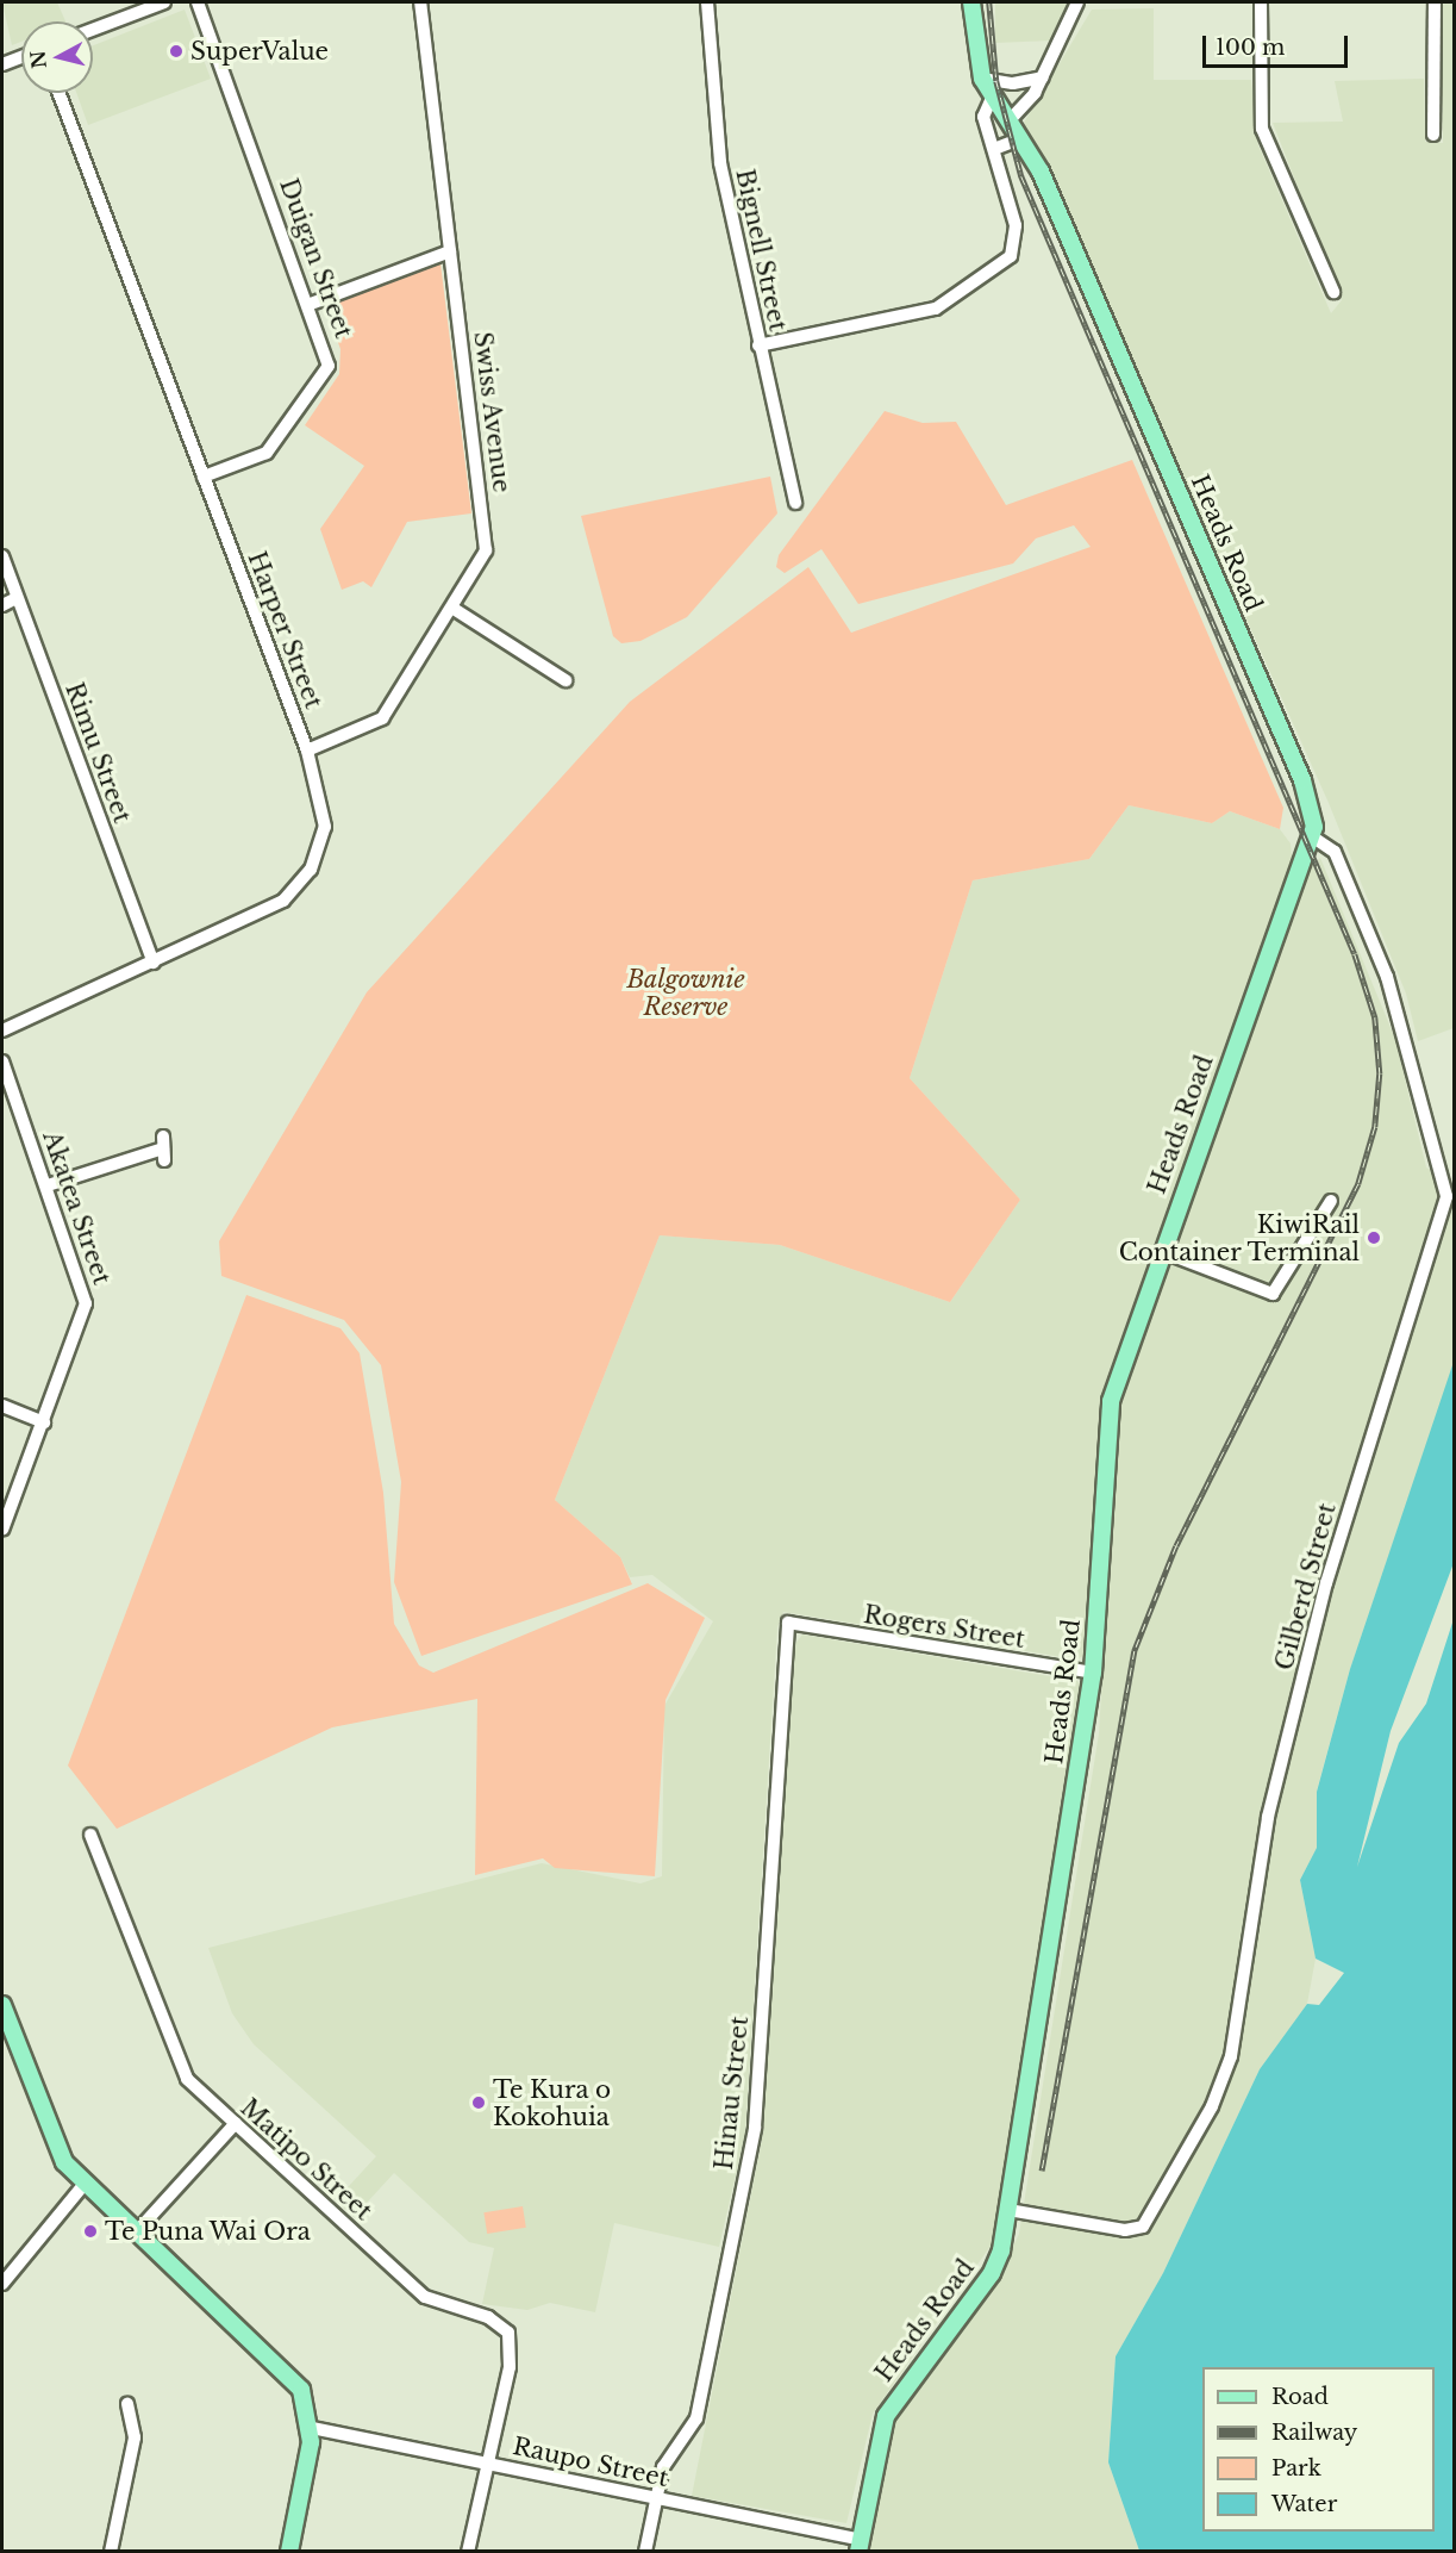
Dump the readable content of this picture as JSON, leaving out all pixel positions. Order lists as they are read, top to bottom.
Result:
{
  "streets": {
    "main road": ["Heads Road"],
    "street": [
      "Bignell Street",
      "Duigan Street",
      "Swiss Avenue",
      "Harper Street",
      "Rimu Street",
      "Akatea Street",
      "Gilberd Street",
      "Rogers Street",
      "Hinau Street",
      "Matipo Street",
      "Raupo Street"
    ]
  },
  "crossings": [
    ["Duigan Street", "Harper Street"],
    ["Swiss Avenue", "Harper Street"],
    ["Heads Road", "Gilberd Street"],
    ["Heads Road", "Rogers Street"],
    ["Heads Road", "Raupo Street"],
    ["Harper Street", "Rimu Street"],
    ["Rogers Street", "Hinau Street"],
    ["Hinau Street", "Raupo Street"],
    ["Matipo Street", "Raupo Street"]
  ],
  "parks": ["Balgownie Reserve"],
  "places": [
    "SuperValue",
    "KiwiRail Container Terminal",
    "Te Kura o Kokohuia",
    "Te Puna Wai Ora"
  ],
  "legend": [
    "Road",
    "Railway",
    "Park",
    "Water"
  ],
  "scale_bar": "100 m",
  "north": "left"
}
